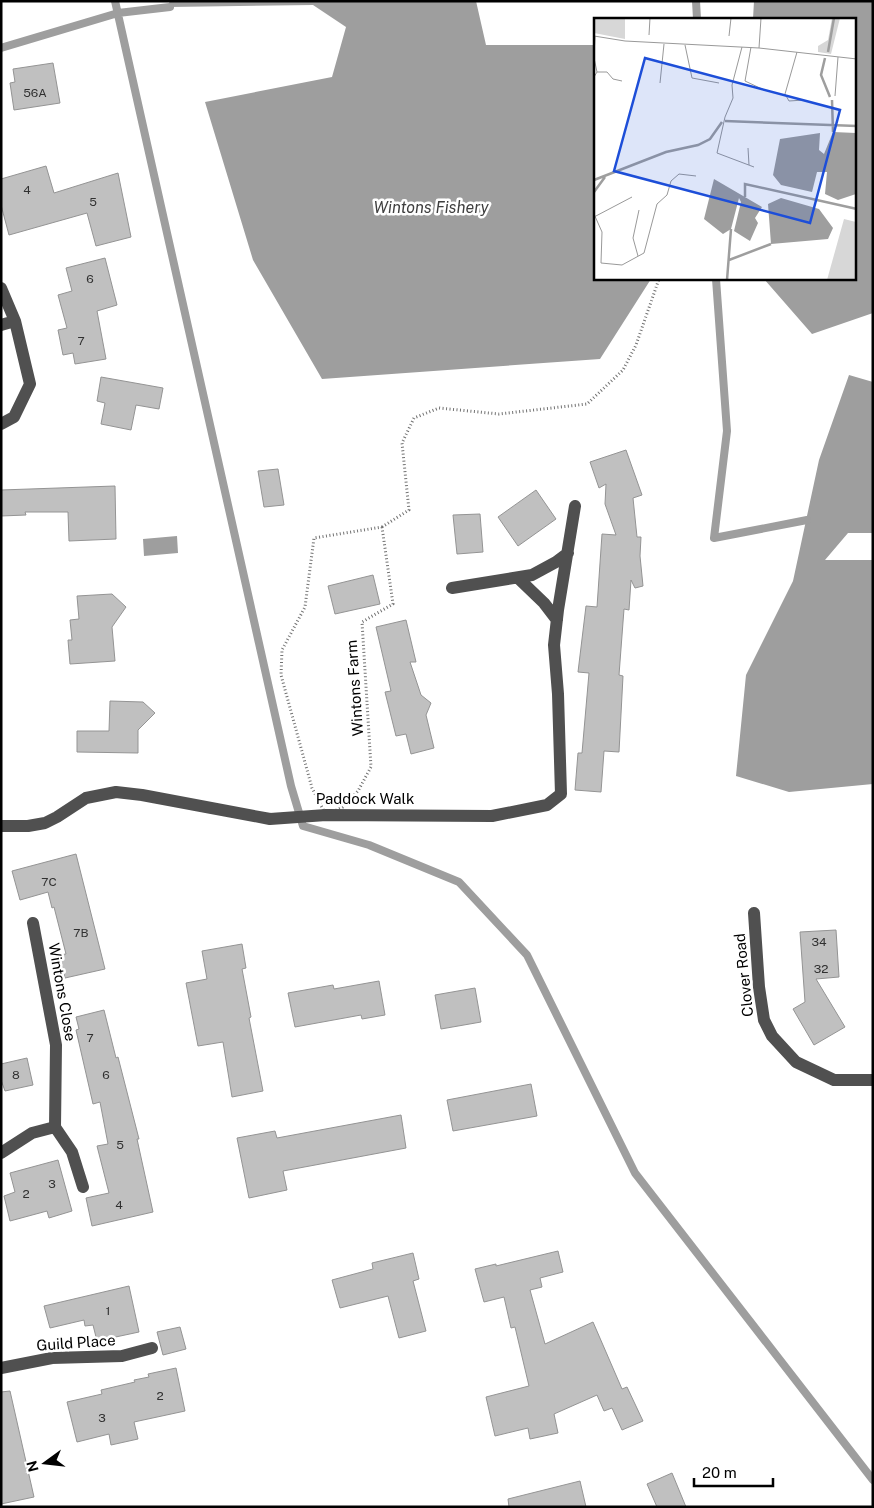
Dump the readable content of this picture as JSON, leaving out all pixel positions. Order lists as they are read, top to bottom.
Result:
{
  "streets": {
    "street": [
      "Paddock Walk",
      "Clover Road",
      "Wintons Close",
      "Guild Place"
    ],
    "path": ["Wintons Farm"]
  },
  "crossings": [
    ["Wintons Farm", "Paddock Walk"]
  ],
  "water": ["Wintons Fishery"],
  "house_numbers": [
    "56A",
    "4",
    "5",
    "6",
    "7",
    "7C",
    "7B",
    "34",
    "32",
    "7",
    "8",
    "6",
    "5",
    "3",
    "2",
    "4",
    "1",
    "2",
    "3"
  ],
  "scale_bar": "20 m",
  "north": "left"
}
